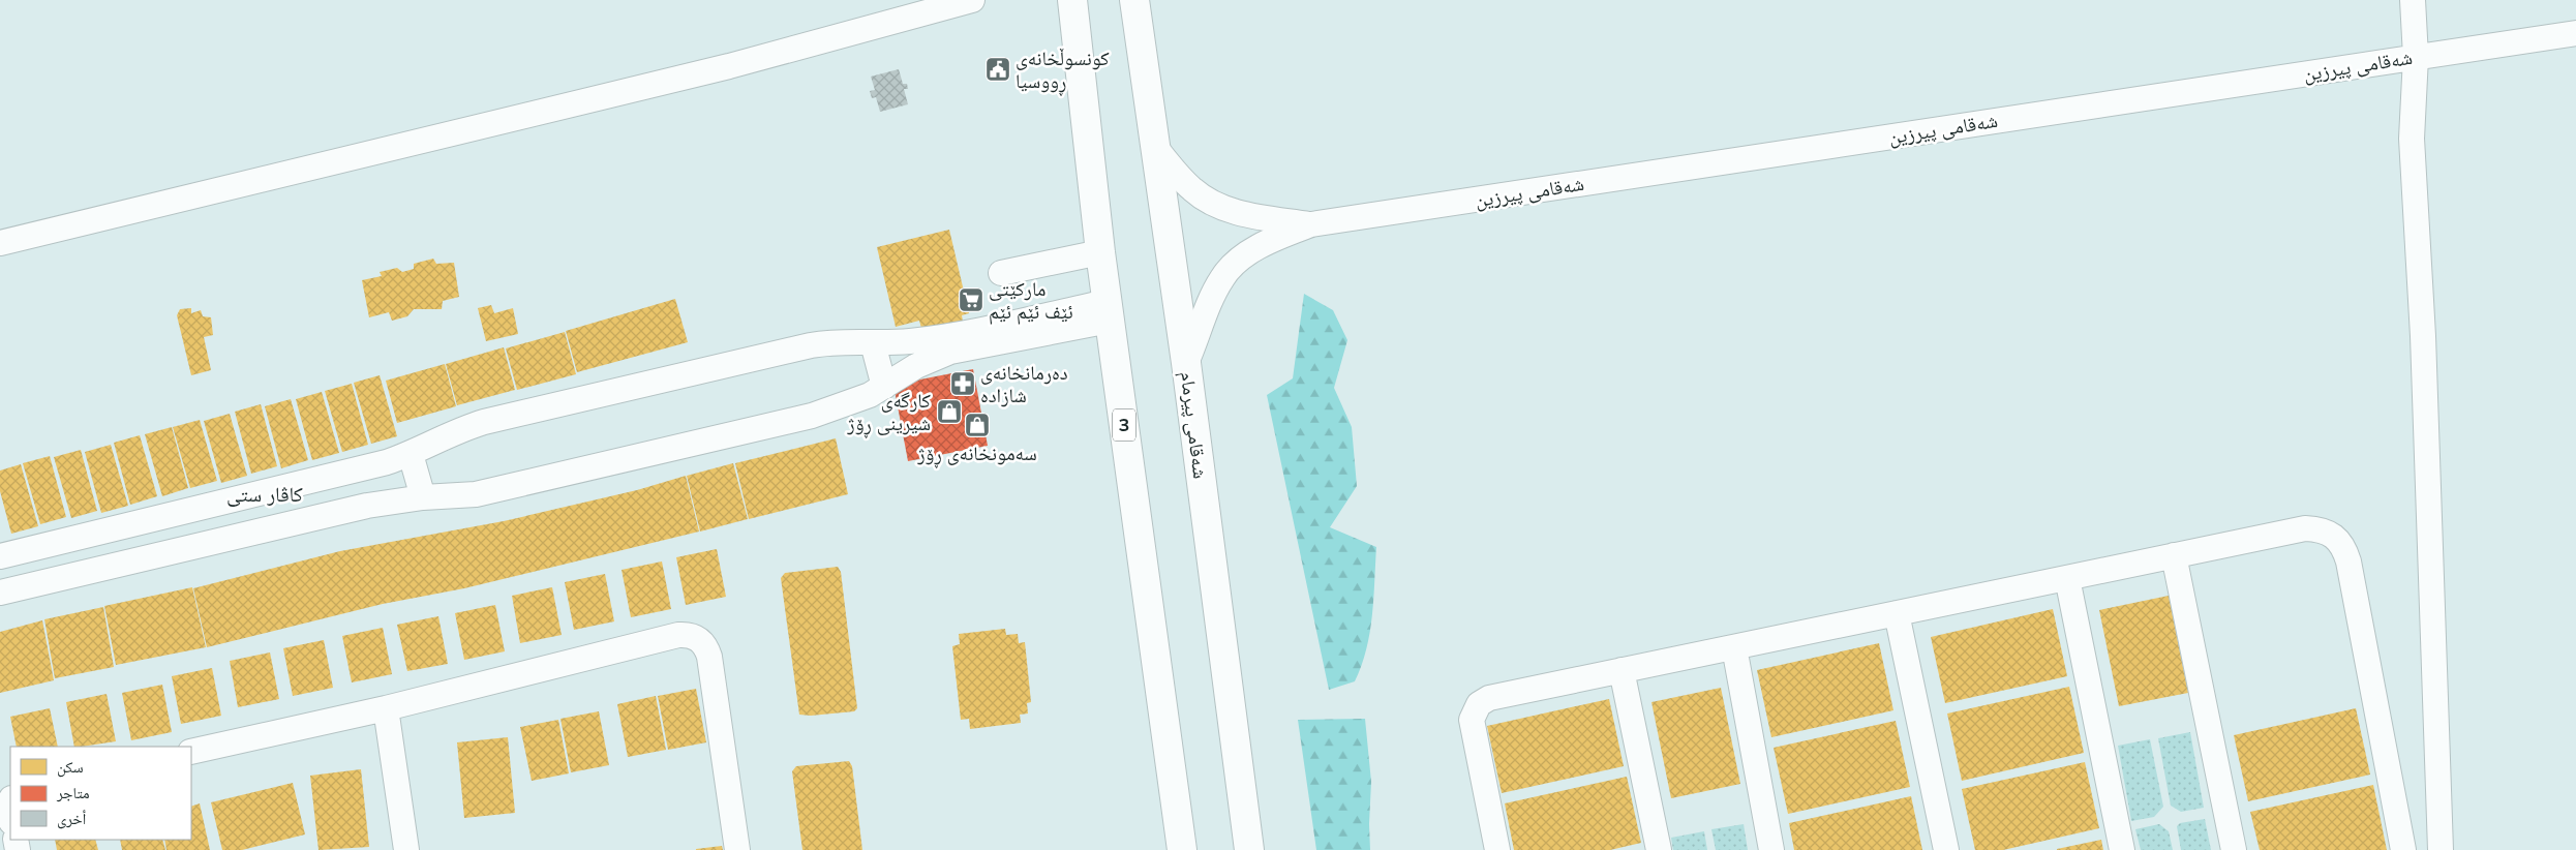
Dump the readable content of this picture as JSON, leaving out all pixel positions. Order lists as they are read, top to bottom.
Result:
{
  "streets": {
    "highway": ["3", "شەقامی پیرمام"],
    "street": ["شەقامی پیرزین"]
  },
  "districts": ["کاڤار ستی"],
  "places": {
    "public building": ["کونسوڵخانەی ڕووسیا"],
    "supermarket": ["مارکێتی ئێف ئێم ئێم"],
    "pharmacy": ["دەرمانخانەی شازادە"],
    "shop": ["کارگەی شیرینی ڕۆژ", "سەمونخانەی ڕۆژ"]
  },
  "legend": ["سكن", "متاجر", "أخرى"]
}
